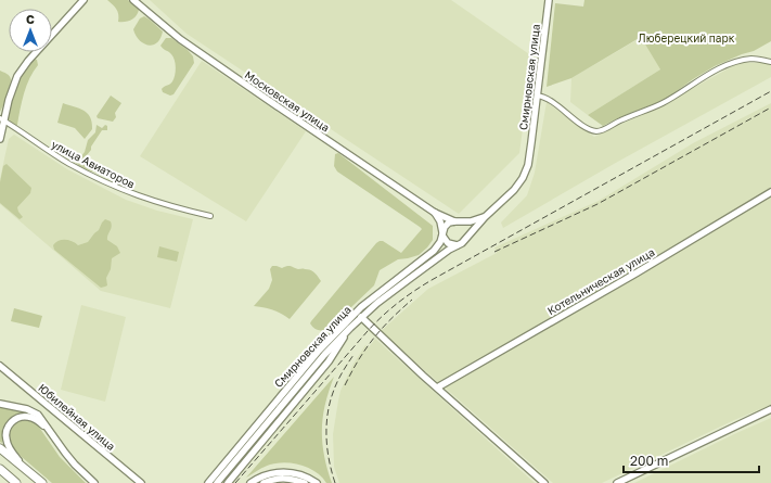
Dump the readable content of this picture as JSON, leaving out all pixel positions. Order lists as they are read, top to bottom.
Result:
{
  "streets": {
    "street": [
      "Смирновская улица",
      "Московская улица",
      "улица Авиаторов",
      "Котельническая улица",
      "Юбилейная улица"
    ]
  },
  "crossings": [
    ["Смирновская улица", "Московская улица"]
  ],
  "parks": ["Люберецкий парк"],
  "scale_bar": "200 m",
  "north": "top"
}
